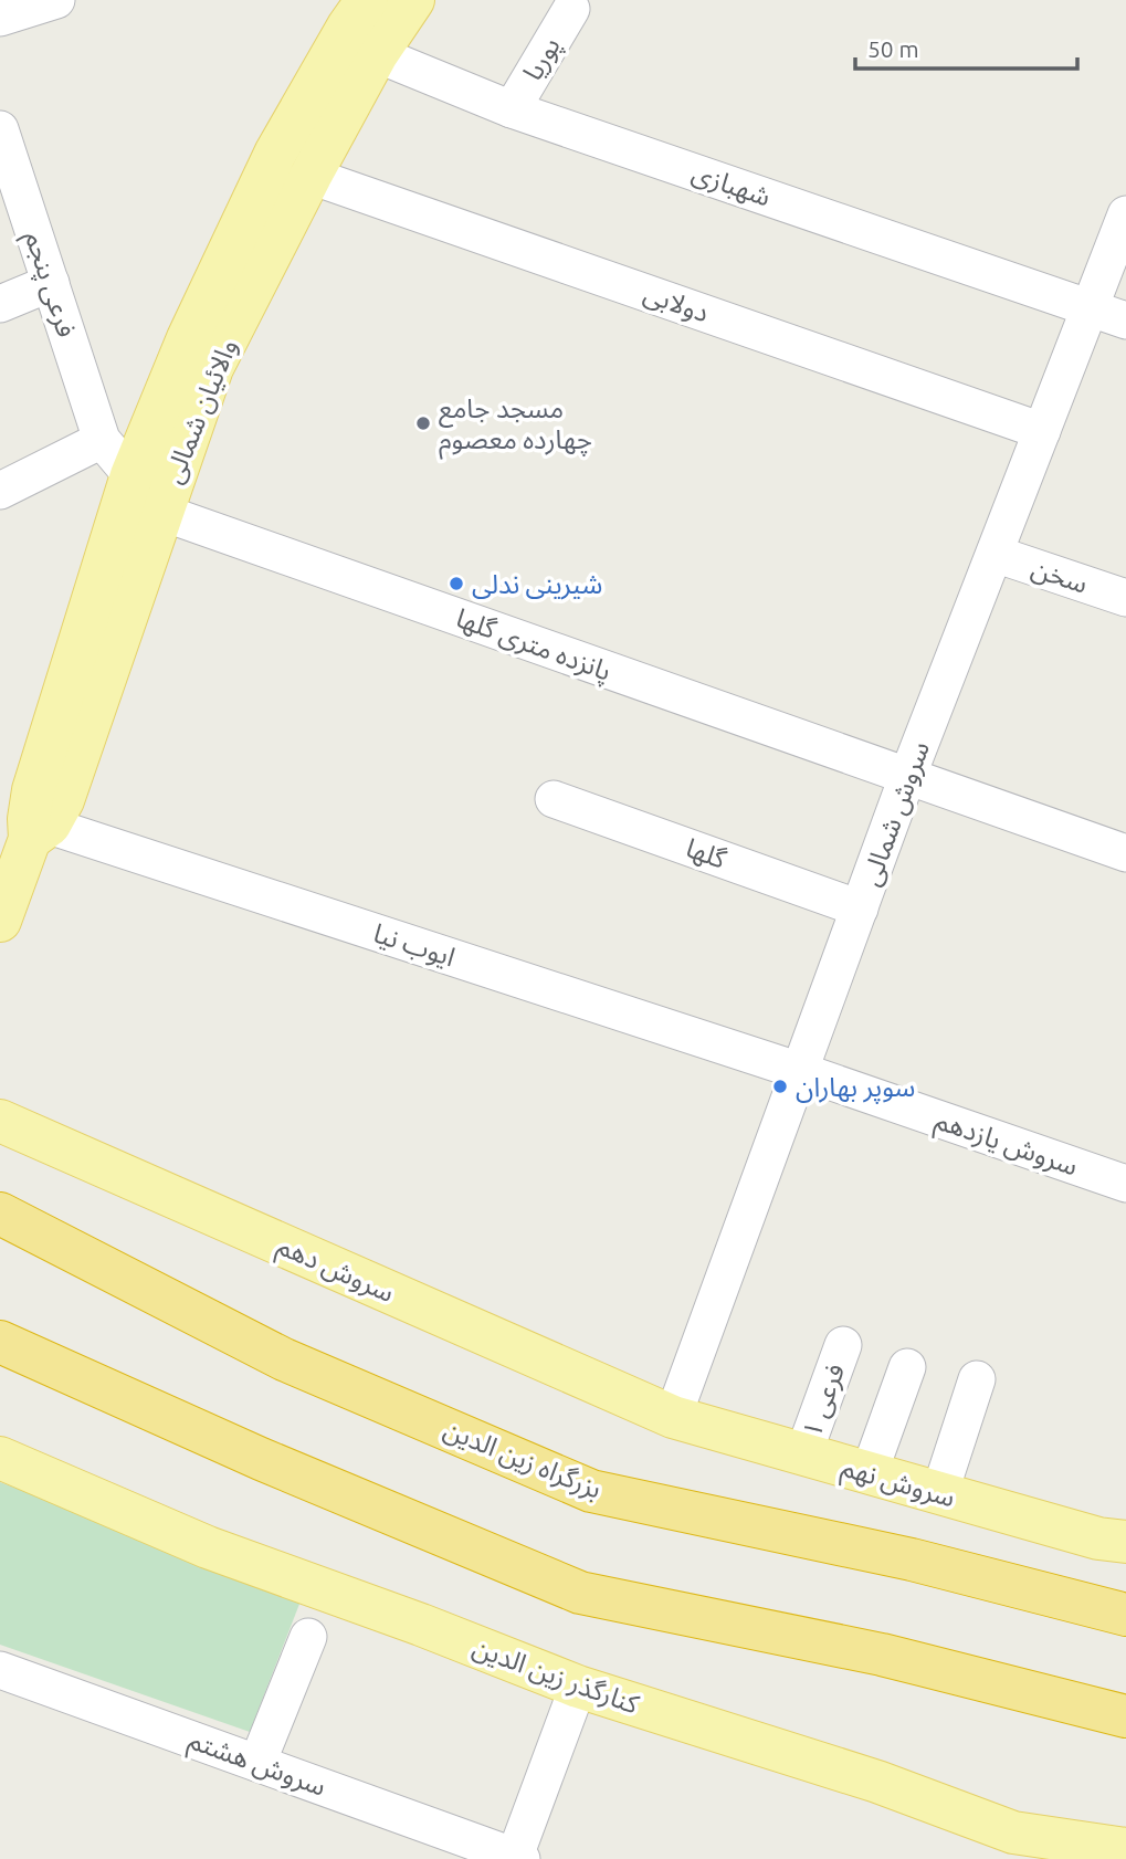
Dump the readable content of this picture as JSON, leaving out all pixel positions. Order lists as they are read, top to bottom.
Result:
{
  "streets": {
    "highway": ["بزرگراه زین الدین"],
    "main road": [
      "والائیان شمالی",
      "سروش دهم",
      "سروش نهم",
      "کنارگذر زین الدین"
    ],
    "street": [
      "پوریا",
      "شهبازی",
      "فرعی پنجم",
      "دولابی",
      "سخن",
      "پانزده متری گلها",
      "سروش شمالی",
      "گلها",
      "ایوب نیا",
      "سروش یازدهم",
      "فرعی ۱",
      "سروش هشتم"
    ]
  },
  "crossings": [
    ["پوریا", "شهبازی"],
    ["شهبازی", "والائیان شمالی"],
    ["شهبازی", "سروش شمالی"],
    ["دولابی", "والائیان شمالی"],
    ["دولابی", "سروش شمالی"],
    ["والائیان شمالی", "پانزده متری گلها"],
    ["والائیان شمالی", "ایوب نیا"],
    ["سخن", "سروش شمالی"],
    ["پانزده متری گلها", "سروش شمالی"],
    ["سروش شمالی", "گلها"],
    ["سروش شمالی", "ایوب نیا"],
    ["سروش شمالی", "سروش یازدهم"],
    ["سروش شمالی", "سروش دهم"],
    ["سروش شمالی", "سروش نهم"],
    ["ایوب نیا", "سروش یازدهم"],
    ["سروش دهم", "سروش نهم"],
    ["فرعی ۱", "سروش نهم"]
  ],
  "places": ["مسجد جامع چهارده معصوم", "شیرینی ندلی", "سوپر بهاران"],
  "scale_bar": "50 m"
}
